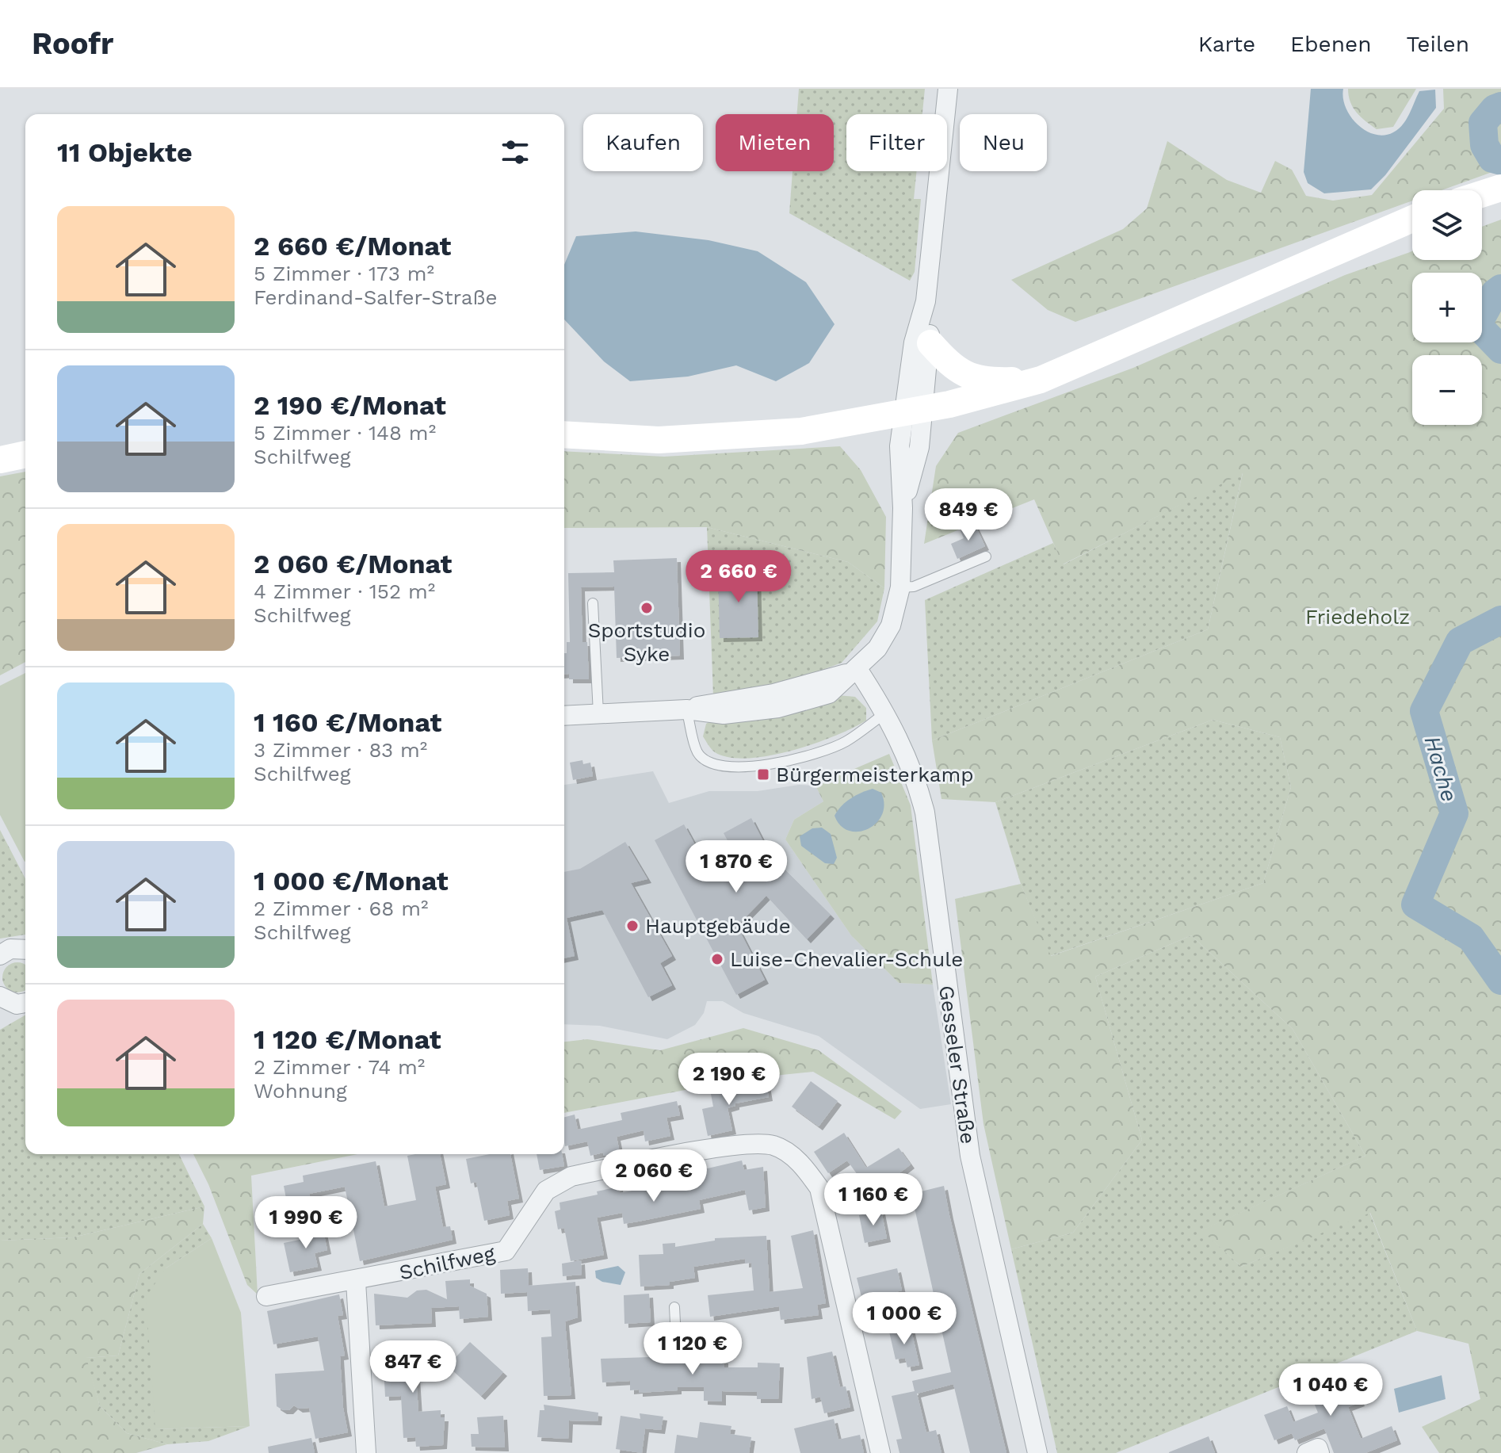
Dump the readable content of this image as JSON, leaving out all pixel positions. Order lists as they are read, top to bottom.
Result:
{
  "streets": {
    "street": ["Gesseler Straße", "Schilfweg"]
  },
  "water": ["Hache"],
  "parks": ["Friedeholz"],
  "places": {
    "other": ["Sportstudio Syke", "Hauptgebäude", "Luise-Chevalier-Schule"],
    "transit": ["Bürgermeisterkamp"]
  },
  "page": {
    "header": "Roofr",
    "nav": ["Karte", "Ebenen", "Teilen"],
    "chip": [
      "Kaufen",
      "Mieten",
      "Filter",
      "Neu"
    ],
    "heading": "11 Objekte",
    "map_buttons": ["+", "−"],
    "list": [
      {
        "name": "2 660 €/Monat",
        "note": "5 Zimmer · 173 m² · Ferdinand-Salfer-Straße"
      },
      {
        "name": "2 190 €/Monat",
        "note": "5 Zimmer · 148 m² · Schilfweg"
      },
      {
        "name": "2 060 €/Monat",
        "note": "4 Zimmer · 152 m² · Schilfweg"
      },
      {
        "name": "1 160 €/Monat",
        "note": "3 Zimmer · 83 m² · Schilfweg"
      },
      {
        "name": "1 000 €/Monat",
        "note": "2 Zimmer · 68 m² · Schilfweg"
      },
      {
        "name": "1 120 €/Monat",
        "note": "2 Zimmer · 74 m² · Wohnung"
      }
    ],
    "price": [
      "849 €",
      "2 660 €",
      "1 870 €",
      "2 190 €",
      "2 060 €",
      "1 160 €",
      "1 990 €",
      "1 000 €",
      "1 120 €",
      "847 €",
      "1 040 €"
    ]
  }
}
